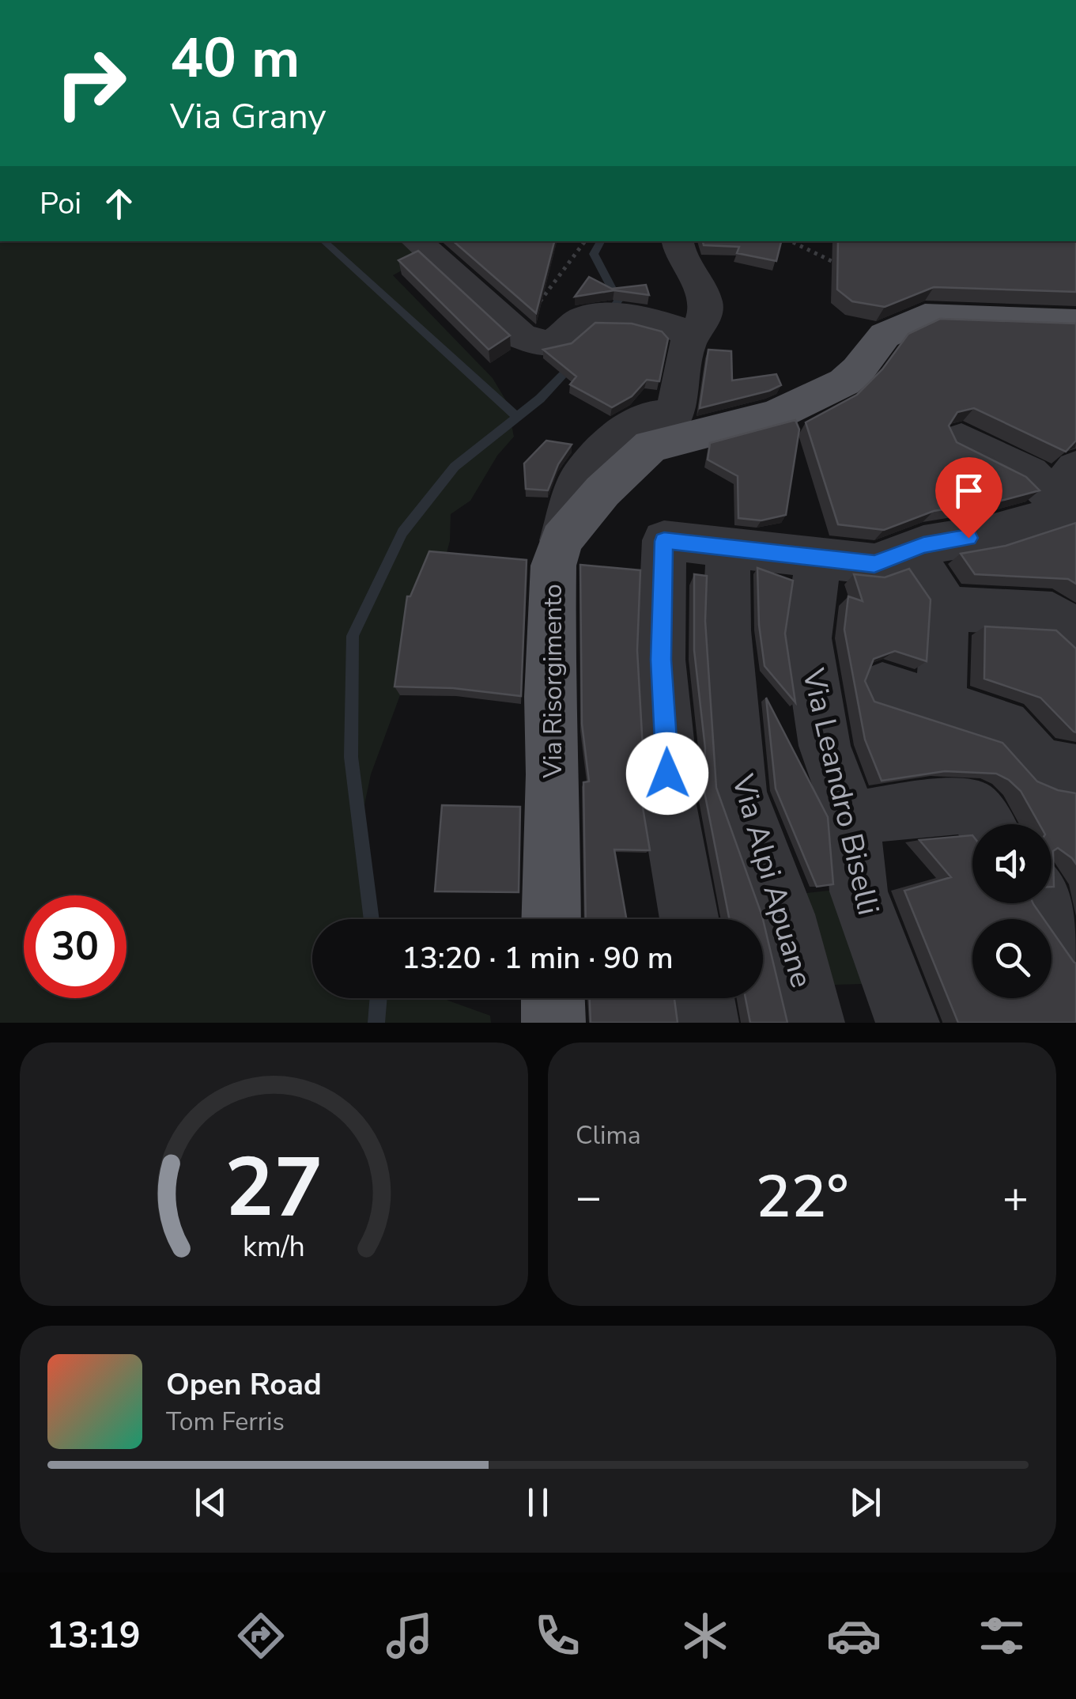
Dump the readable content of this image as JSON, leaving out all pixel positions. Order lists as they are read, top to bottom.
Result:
{
  "streets": {
    "main road": ["Via Risorgimento"],
    "street": ["Via Leandro Biselli", "Via Alpi Apuane"]
  },
  "page": {
    "turn": ["40 m", "Via Grany"],
    "then": "Poi",
    "limit": "30",
    "trip": "13:20 · 1 min · 90 m",
    "tile": "Clima",
    "heat": ["−", "22°", "+"],
    "song": ["Open Road", "Tom Ferris"],
    "tabs": "13:19",
    "gauge": ["27", "km/h"]
  }
}
